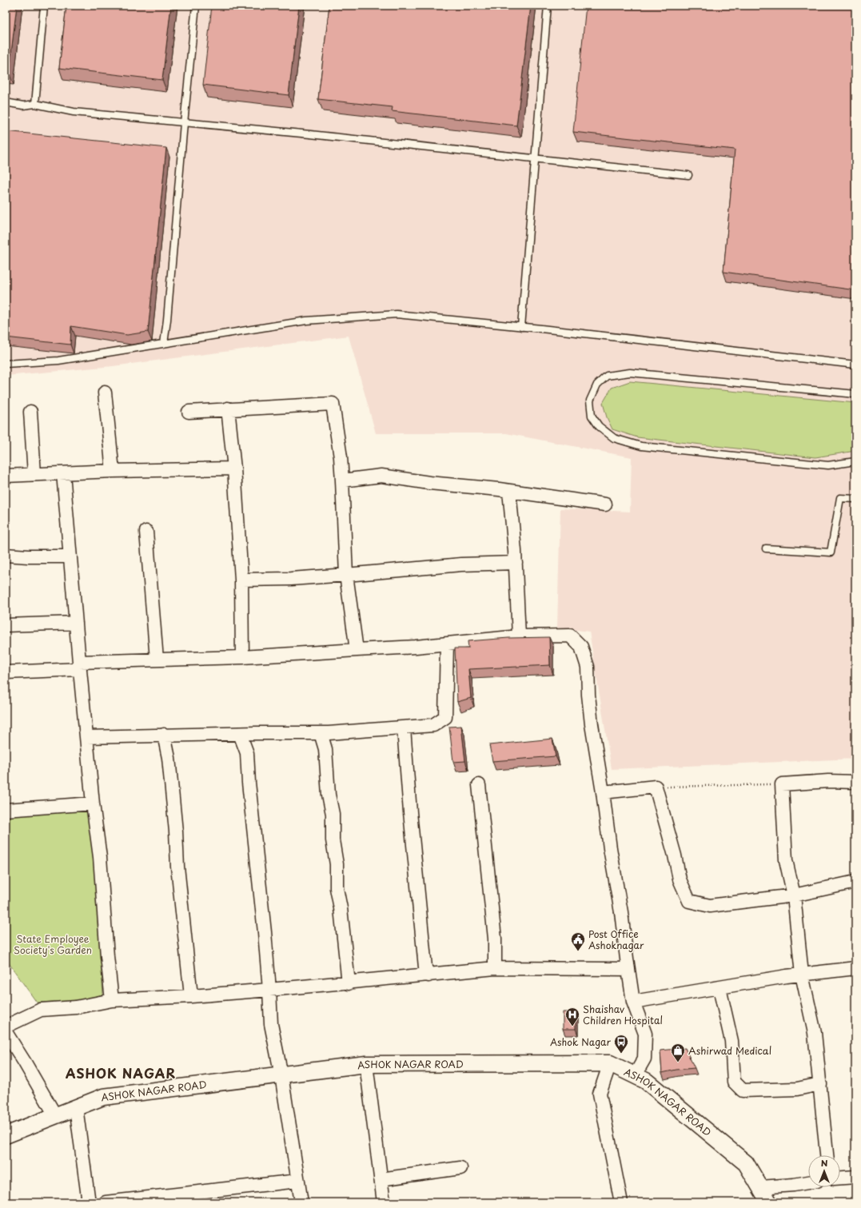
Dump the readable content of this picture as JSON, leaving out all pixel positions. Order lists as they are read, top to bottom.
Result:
{
  "streets": {
    "street": ["ASHOK NAGAR ROAD"]
  },
  "districts": ["ASHOK NAGAR"],
  "parks": ["State Employee Society's Garden"],
  "places": {
    "public building": ["Post Office Ashoknagar"],
    "hospital": ["Shaishav Children Hospital"],
    "bus stop": ["Ashok Nagar"],
    "shop": ["Ashirwad Medical"]
  },
  "north": "top"
}
